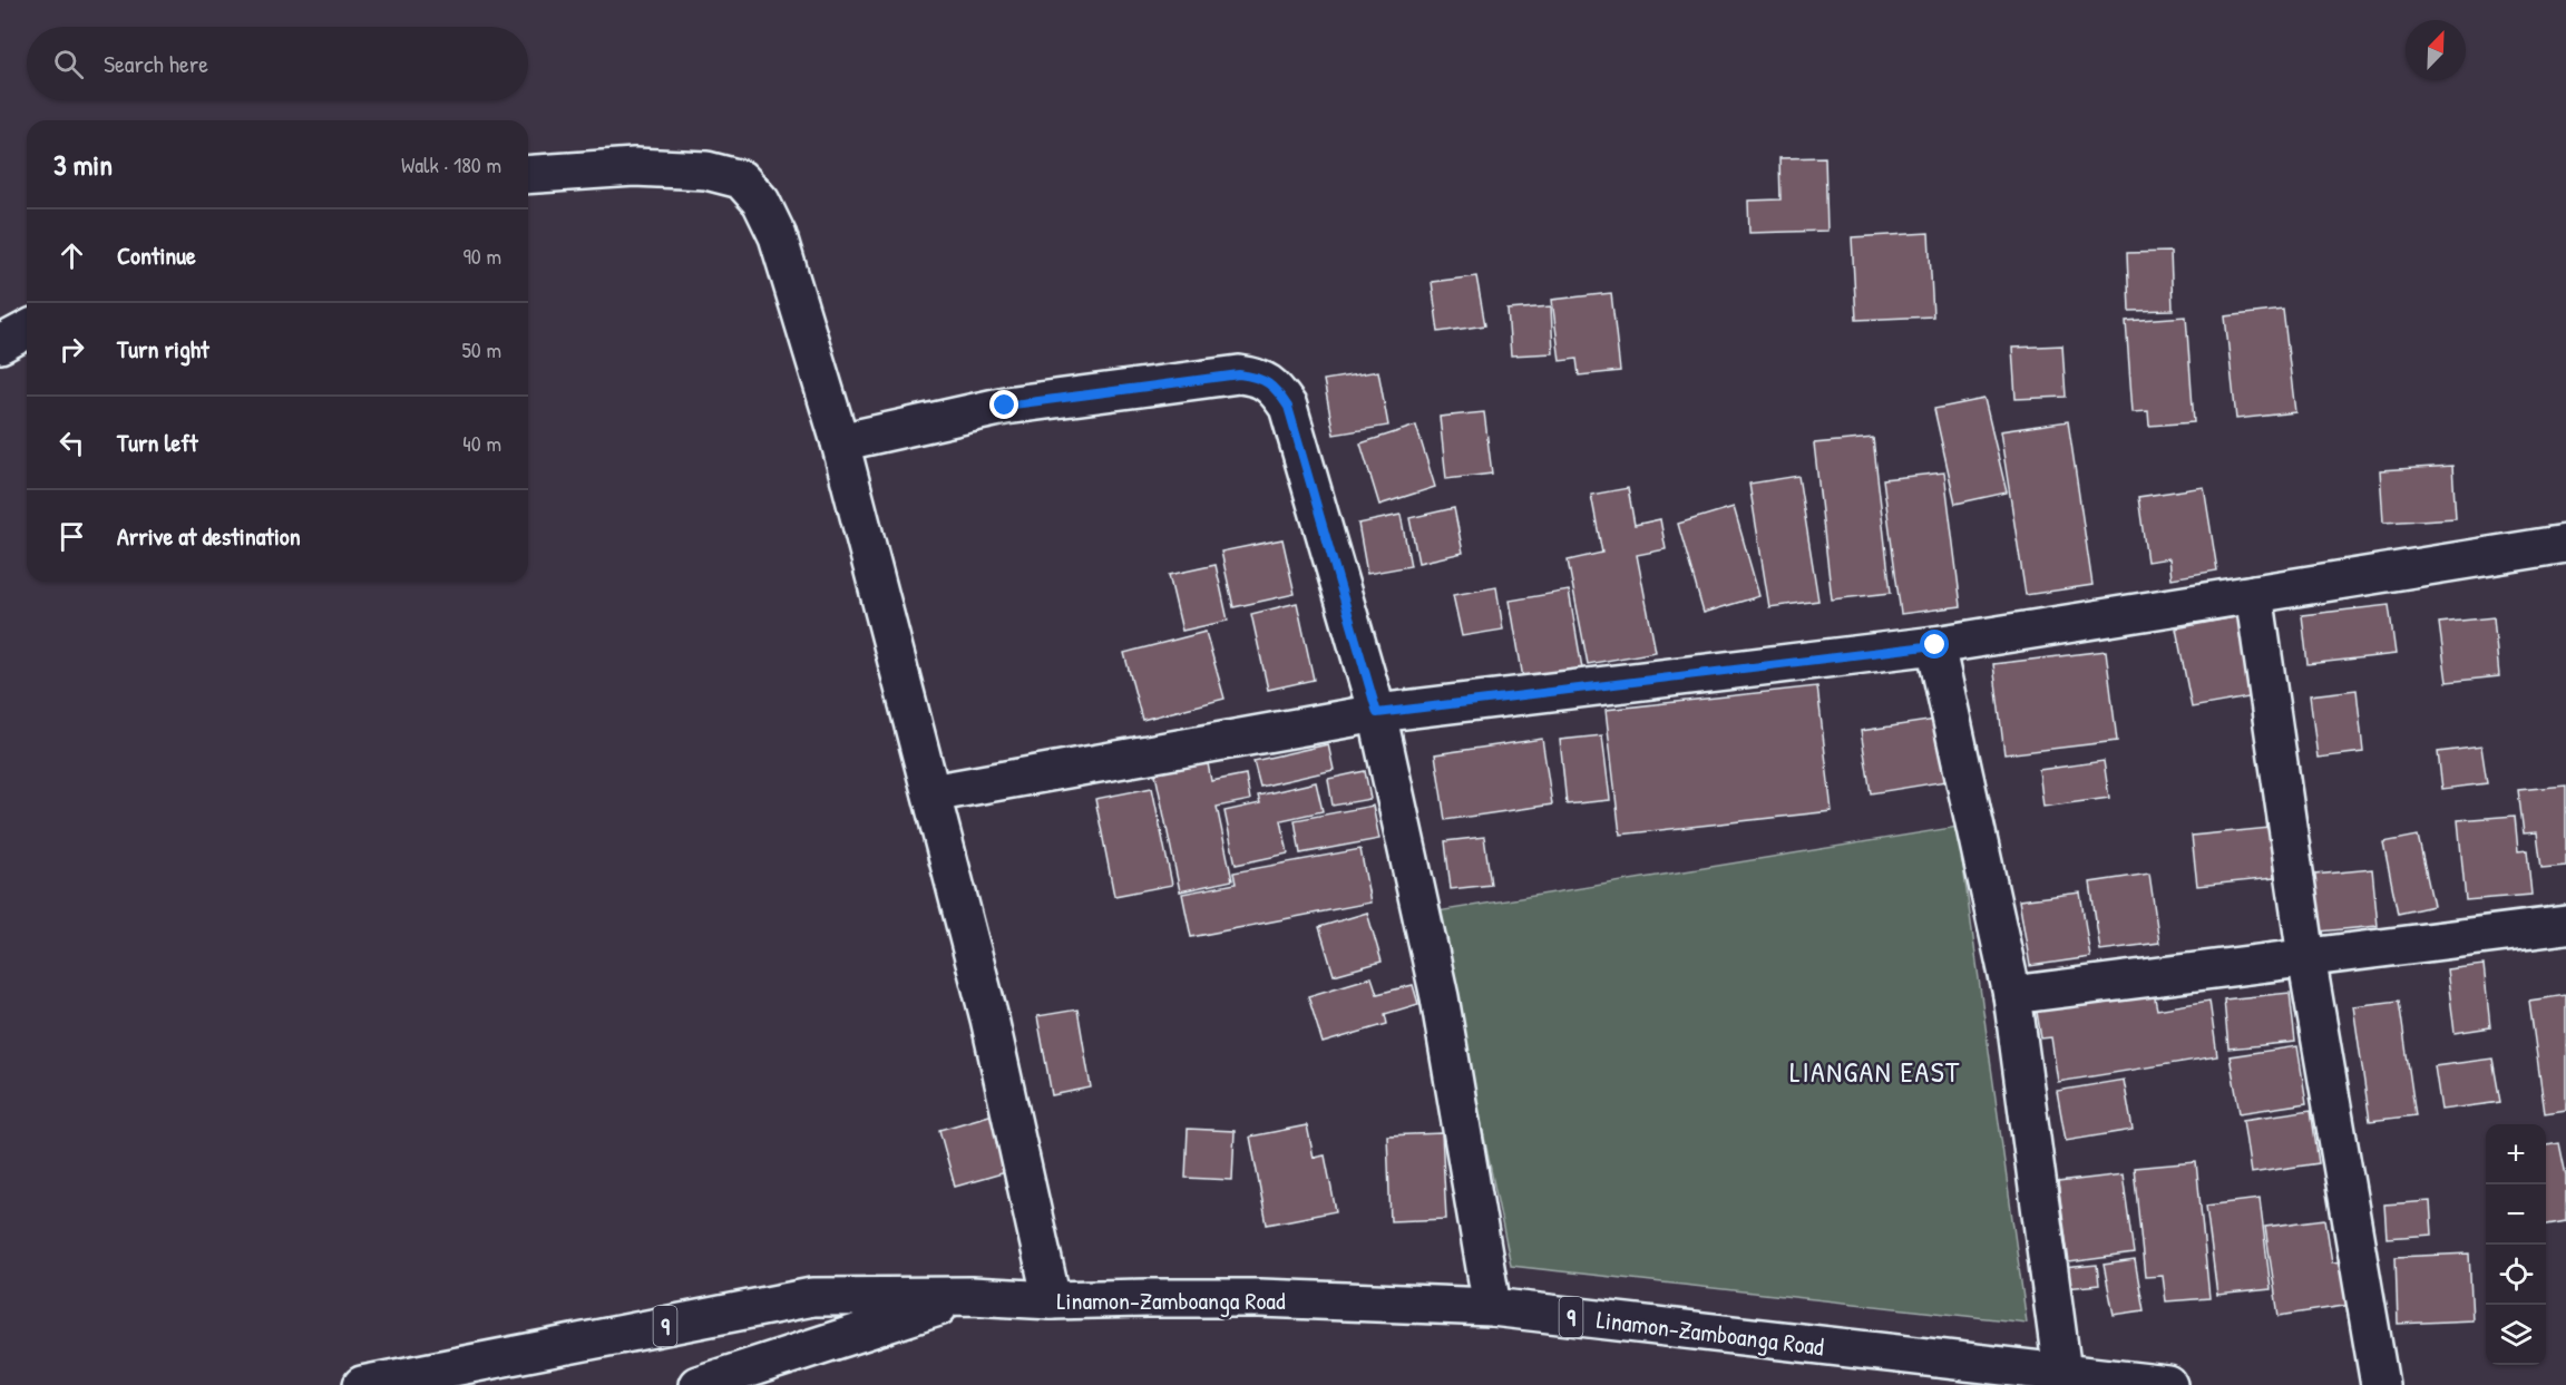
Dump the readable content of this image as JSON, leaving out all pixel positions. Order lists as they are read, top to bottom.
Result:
{
  "streets": {
    "main road": ["Linamon-Zamboanga Road", "9"]
  },
  "districts": ["LIANGAN EAST"],
  "north": "top right",
  "page": {
    "search": "Search here",
    "heading": ["3 min", "Walk · 180 m"],
    "list": [
      ["Continue", "90 m"],
      ["Turn right", "50 m"],
      ["Turn left", "40 m"],
      "Arrive at destination"
    ],
    "map_buttons": ["+", "−"]
  }
}
